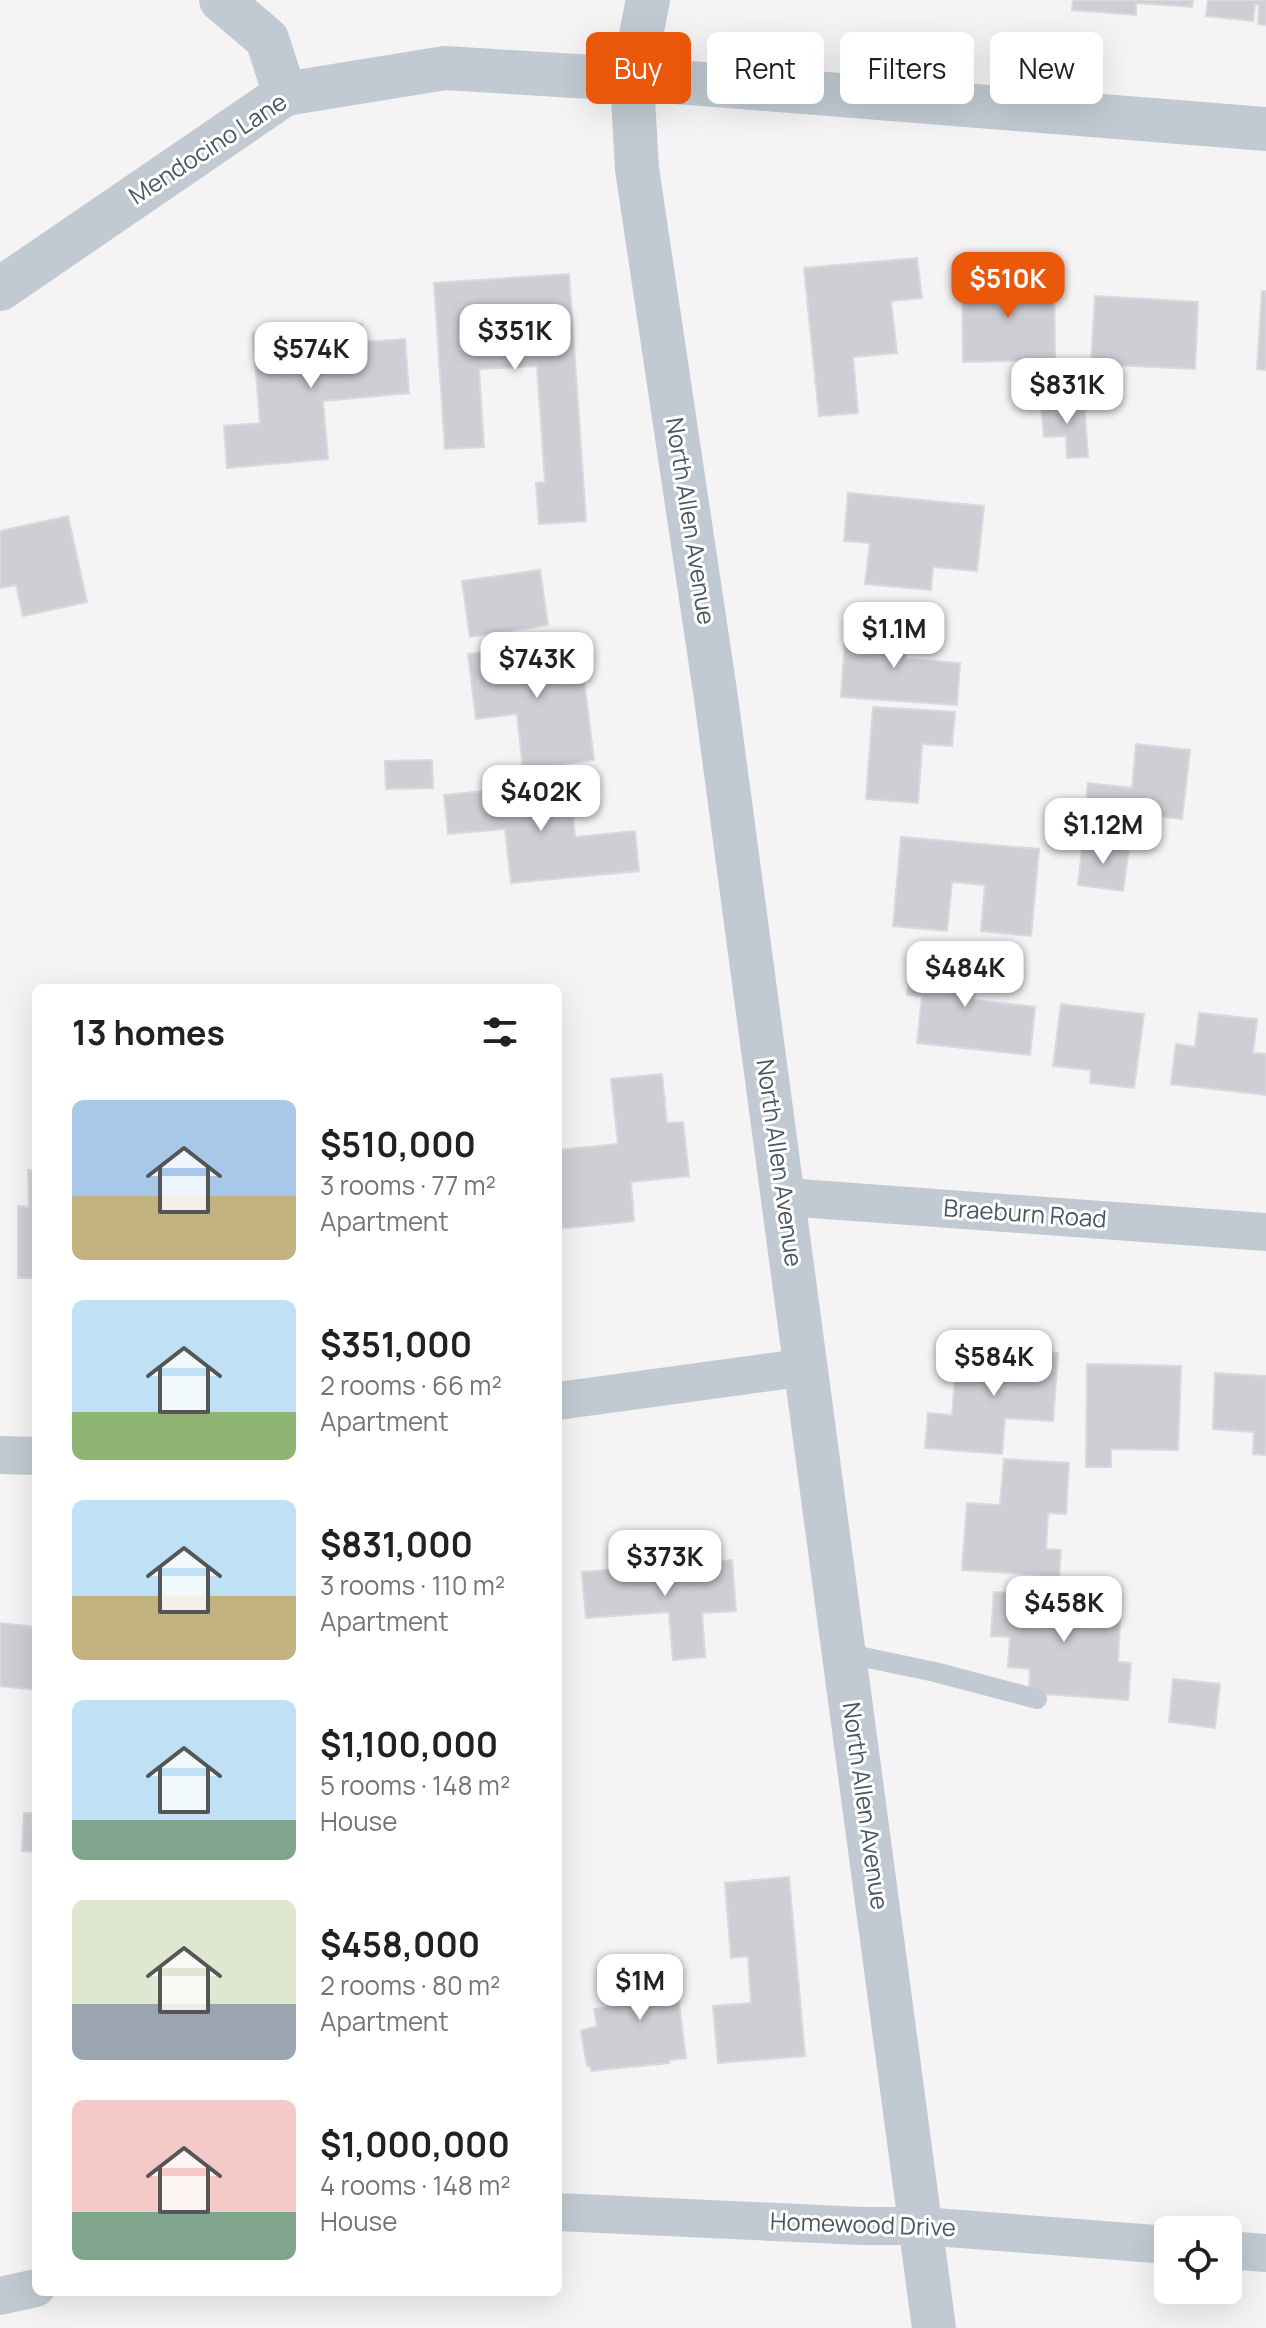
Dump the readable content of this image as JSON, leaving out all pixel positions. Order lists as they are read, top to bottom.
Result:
{
  "streets": {
    "street": [
      "Mendocino Lane",
      "North Allen Avenue",
      "Braeburn Road",
      "Homewood Drive"
    ]
  },
  "crossings": [
    ["North Allen Avenue", "Braeburn Road"],
    ["North Allen Avenue", "Homewood Drive"]
  ],
  "page": {
    "chip": [
      "Buy",
      "Rent",
      "Filters",
      "New"
    ],
    "price": [
      "$510K",
      "$351K",
      "$574K",
      "$831K",
      "$1.1M",
      "$743K",
      "$402K",
      "$1.12M",
      "$484K",
      "$584K",
      "$373K",
      "$458K",
      "$1M"
    ],
    "heading": "13 homes",
    "list": [
      {
        "name": "$510,000",
        "note": "3 rooms · 77 m² · Apartment"
      },
      {
        "name": "$351,000",
        "note": "2 rooms · 66 m² · Apartment"
      },
      {
        "name": "$831,000",
        "note": "3 rooms · 110 m² · Apartment"
      },
      {
        "name": "$1,100,000",
        "note": "5 rooms · 148 m² · House"
      },
      {
        "name": "$458,000",
        "note": "2 rooms · 80 m² · Apartment"
      },
      {
        "name": "$1,000,000",
        "note": "4 rooms · 148 m² · House"
      }
    ]
  }
}
